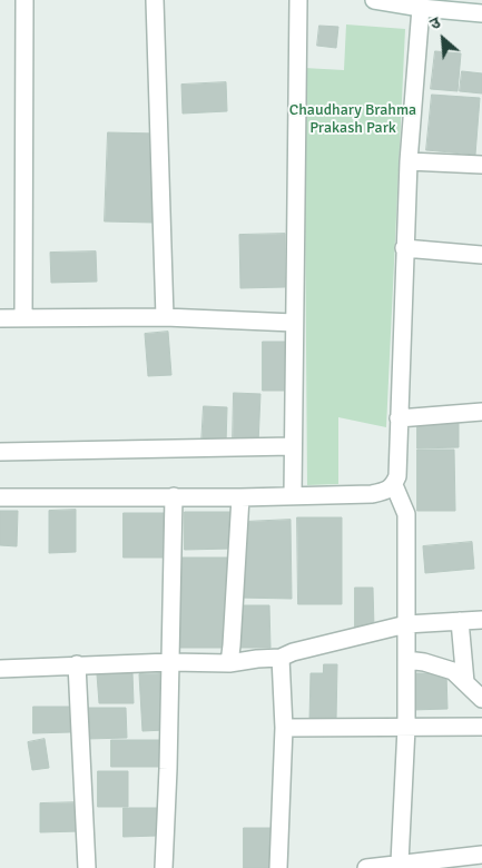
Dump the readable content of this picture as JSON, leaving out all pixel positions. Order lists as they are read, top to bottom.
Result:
{
  "parks": ["Chaudhary Brahma Prakash Park"],
  "north": "top left"
}
